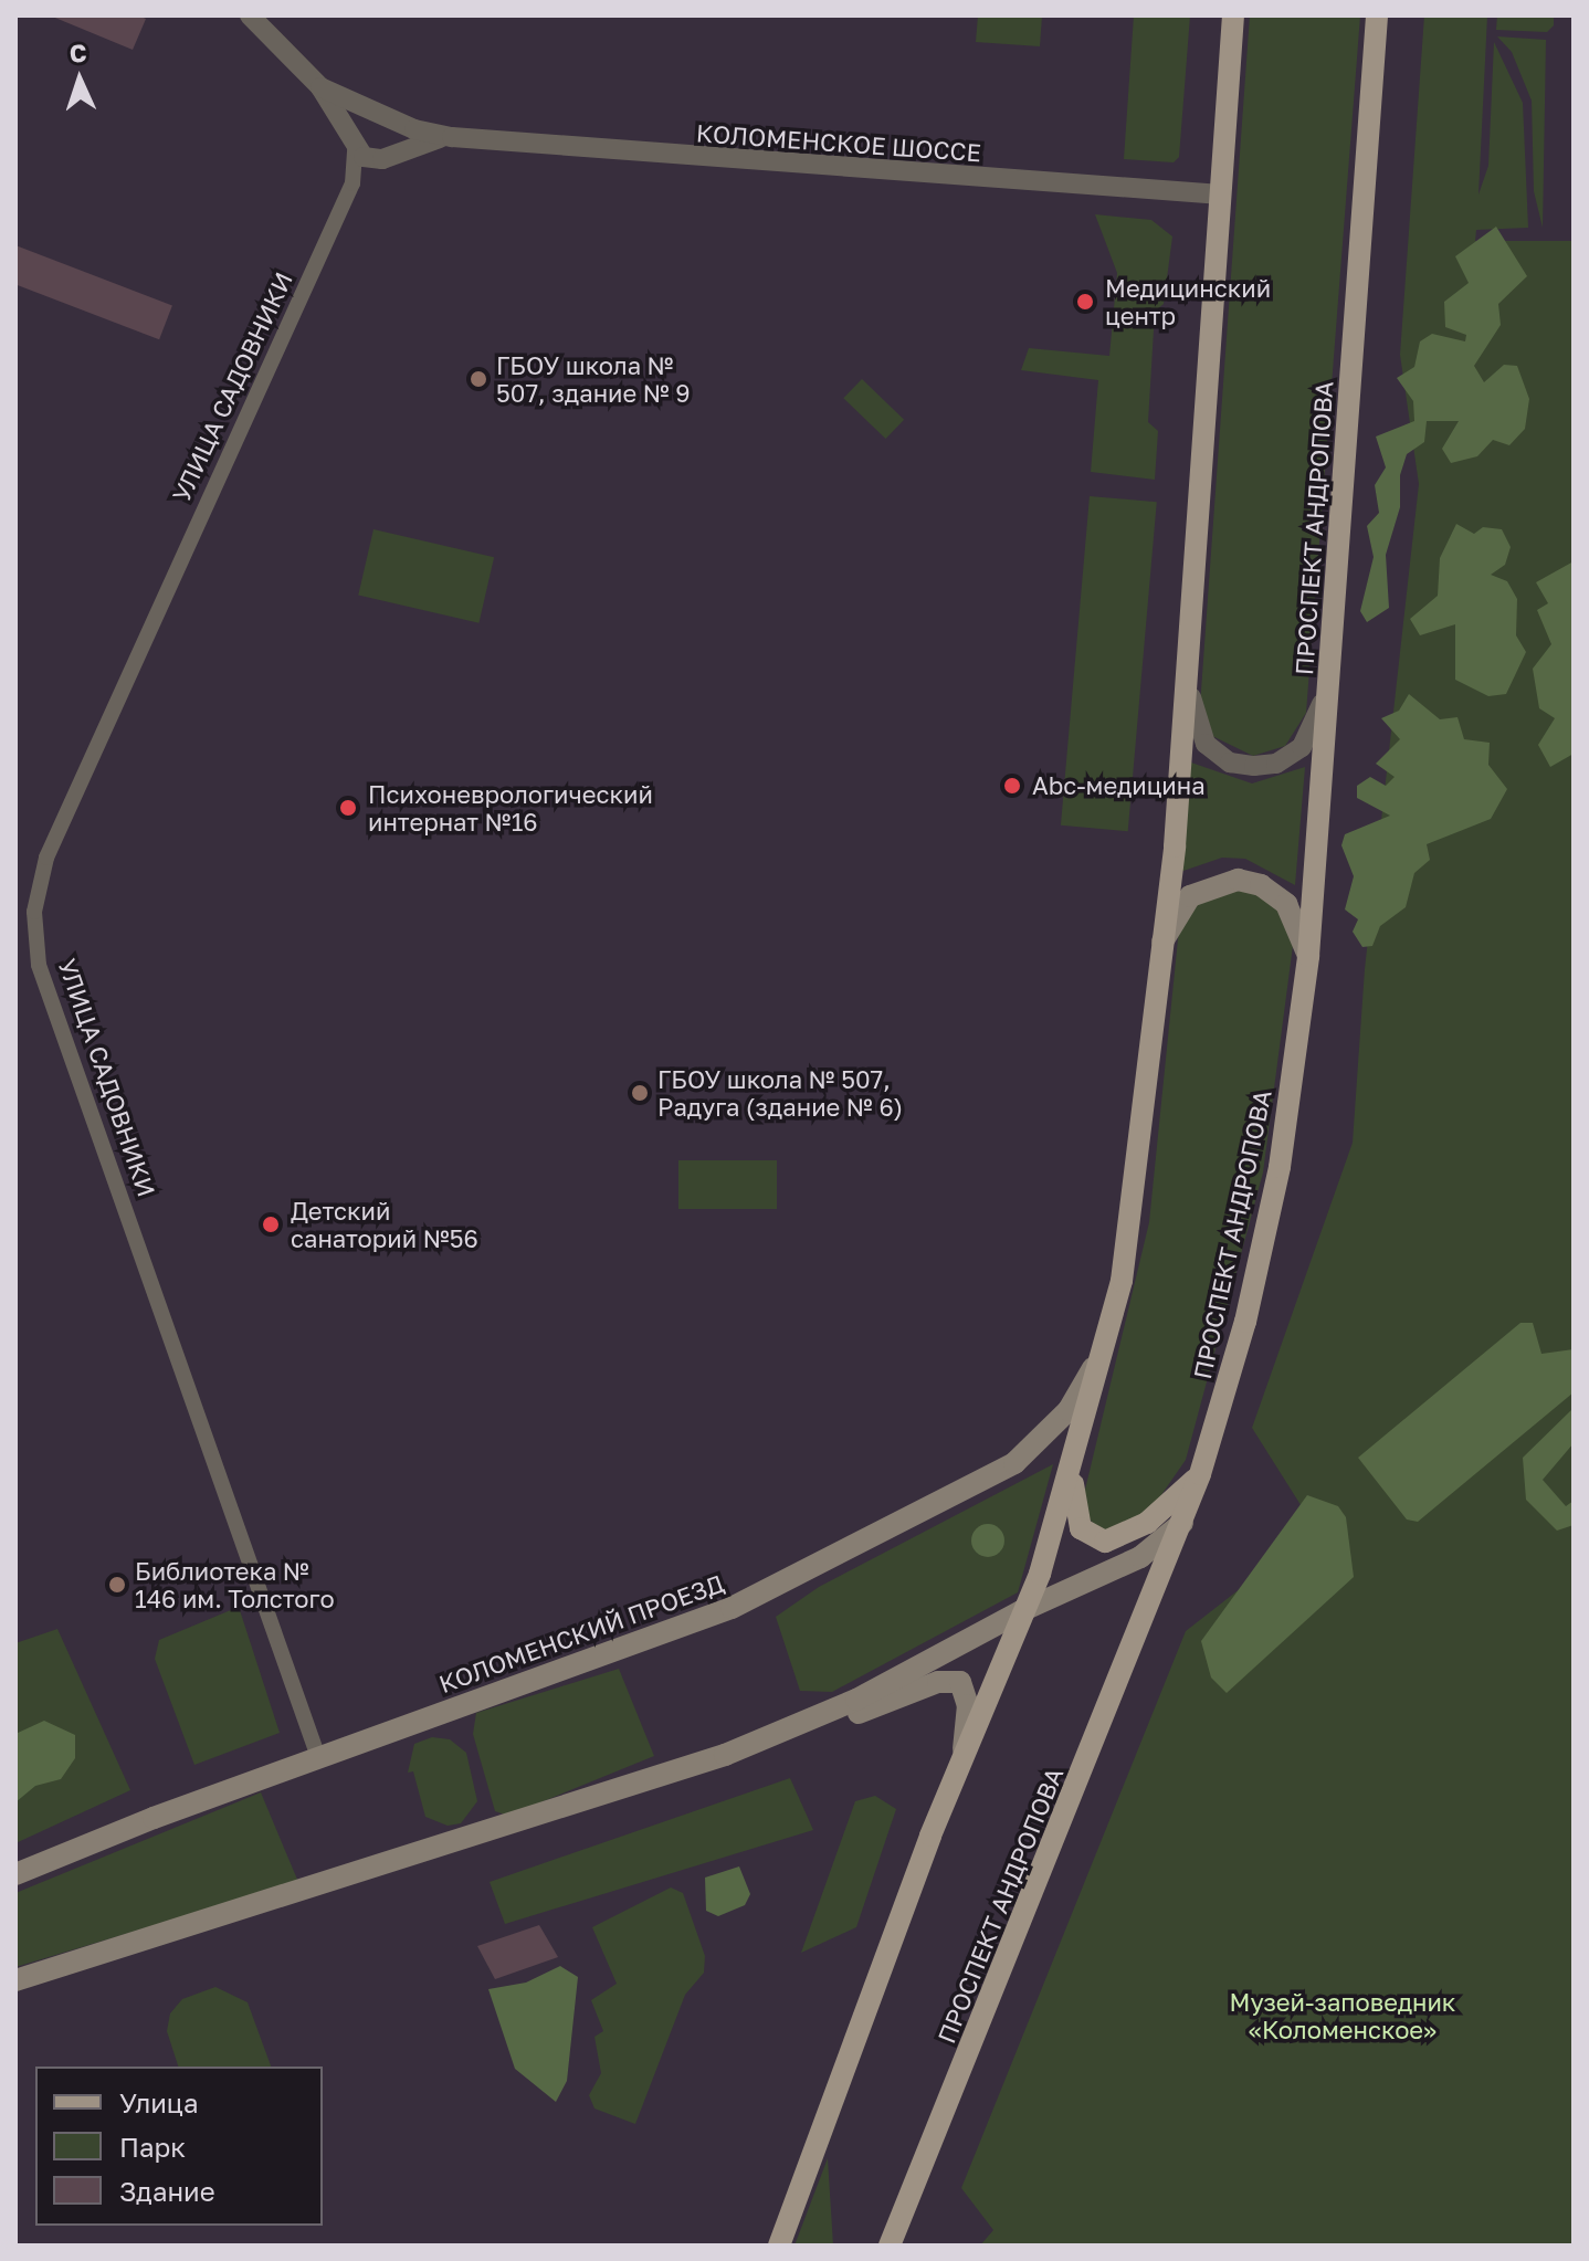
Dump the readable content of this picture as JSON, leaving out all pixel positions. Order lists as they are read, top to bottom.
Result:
{
  "streets": {
    "main road": ["ПРОСПЕКТ АНДРОПОВА", "КОЛОМЕНСКИЙ ПРОЕЗД"],
    "street": ["КОЛОМЕНСКОЕ ШОССЕ", "УЛИЦА САДОВНИКИ"]
  },
  "crossings": [
    ["КОЛОМЕНСКОЕ ШОССЕ", "УЛИЦА САДОВНИКИ"],
    ["УЛИЦА САДОВНИКИ", "КОЛОМЕНСКИЙ ПРОЕЗД"]
  ],
  "parks": ["Музей-заповедник «Коломенское»"],
  "places": [
    "Медицинский центр",
    "ГБОУ школа № 507, здание № 9",
    "Abc-медицина",
    "Психоневрологический интернат №16",
    "ГБОУ школа № 507, Радуга (здание № 6)",
    "Детский санаторий №56",
    "Библиотека № 146 им. Толстого"
  ],
  "legend": ["Улица", "Парк", "Здание"],
  "north": "top"
}
